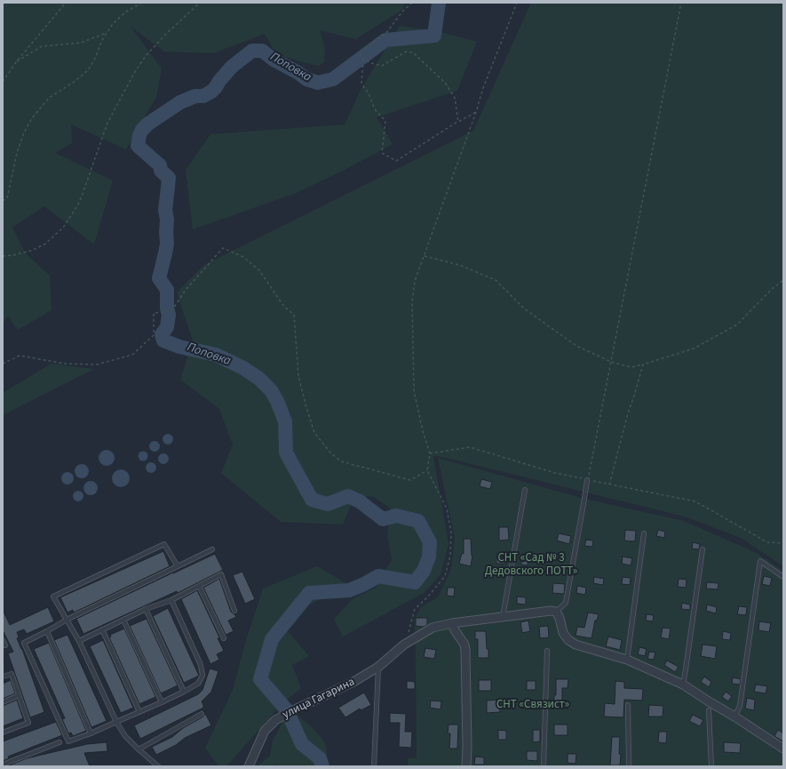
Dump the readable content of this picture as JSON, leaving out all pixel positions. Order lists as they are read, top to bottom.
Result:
{
  "streets": {
    "street": ["улица Гагарина"]
  },
  "water": ["Поповка"],
  "parks": ["СНТ «Сад № 3 Дедовского ПОТТ»", "СНТ «Связист»"]
}
